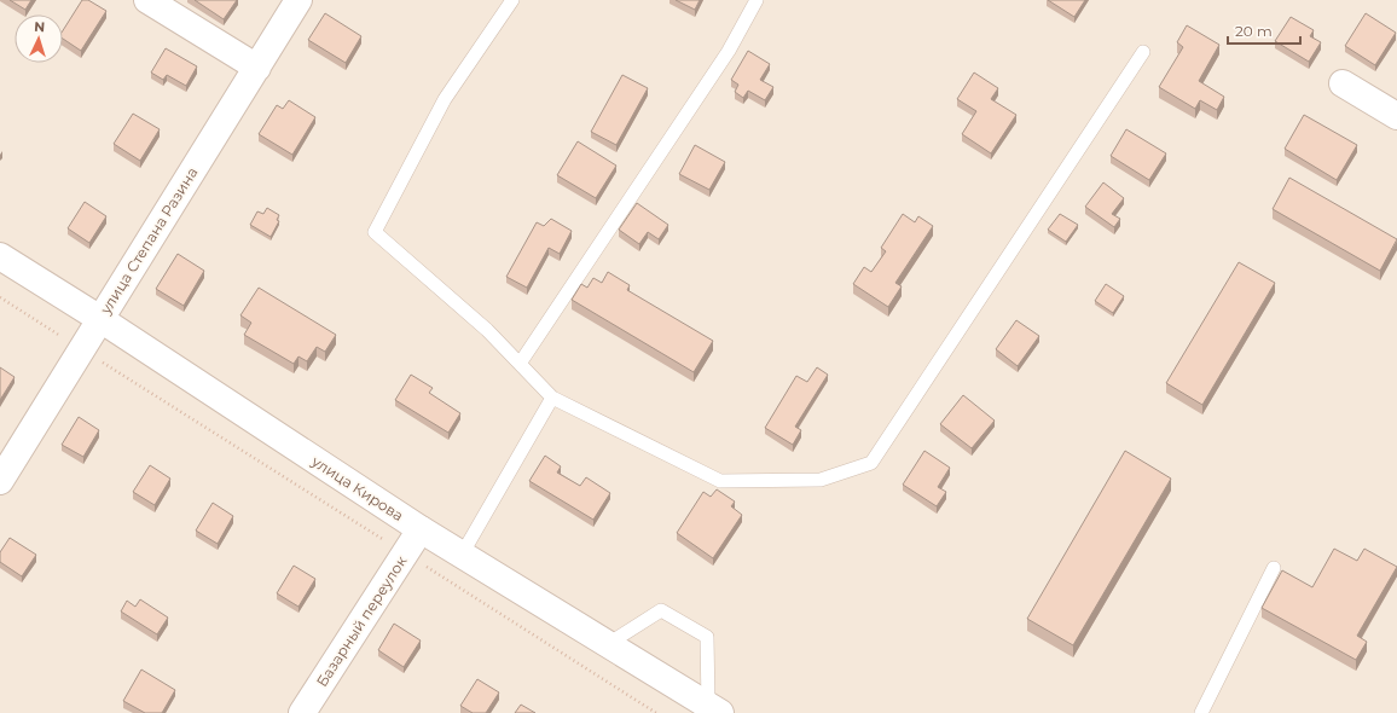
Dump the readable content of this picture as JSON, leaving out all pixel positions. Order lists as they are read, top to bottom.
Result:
{
  "streets": {
    "street": ["улица Степана Разина", "улица Кирова", "Базарный переулок"]
  },
  "crossings": [
    ["улица Степана Разина", "улица Кирова"],
    ["улица Кирова", "Базарный переулок"]
  ],
  "scale_bar": "20 m",
  "north": "top"
}
